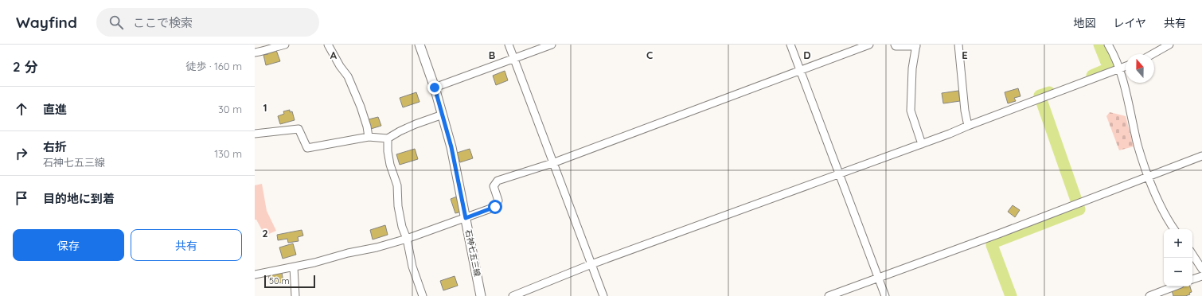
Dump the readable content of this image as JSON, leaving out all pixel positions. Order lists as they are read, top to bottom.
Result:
{
  "streets": {
    "main road": ["石神七五三線"]
  },
  "scale_bar": "50 m",
  "north": "top",
  "page": {
    "header": "Wayfind",
    "search": "ここで検索",
    "nav": ["地図", "レイヤ", "共有"],
    "heading": ["2 分", "徒歩 · 160 m"],
    "list": [
      ["直進", "30 m"],
      ["右折", "石神七五三線", "130 m"],
      "目的地に到着"
    ],
    "buttons": ["保存", "共有"],
    "map_buttons": ["+", "−"],
    "scale": "50 m"
  },
  "grid": {
    "columns": [
      "A",
      "B",
      "C",
      "D",
      "E"
    ],
    "rows": ["1", "2"]
  }
}
